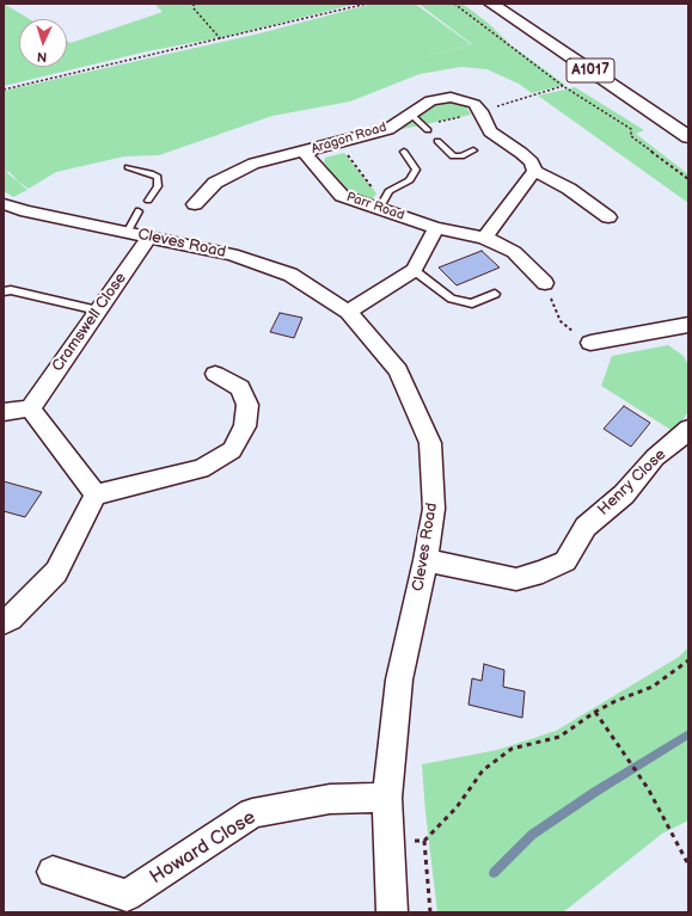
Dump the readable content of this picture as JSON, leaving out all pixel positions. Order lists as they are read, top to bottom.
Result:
{
  "streets": {
    "main road": ["A1017"],
    "street": [
      "Aragon Road",
      "Parr Road",
      "Cleves Road",
      "Cramswell Close",
      "Henry Close",
      "Howard Close"
    ]
  },
  "crossings": [
    ["Aragon Road", "Parr Road"],
    ["Cleves Road", "Cramswell Close"],
    ["Cleves Road", "Henry Close"],
    ["Cleves Road", "Howard Close"]
  ],
  "north": "bottom"
}
